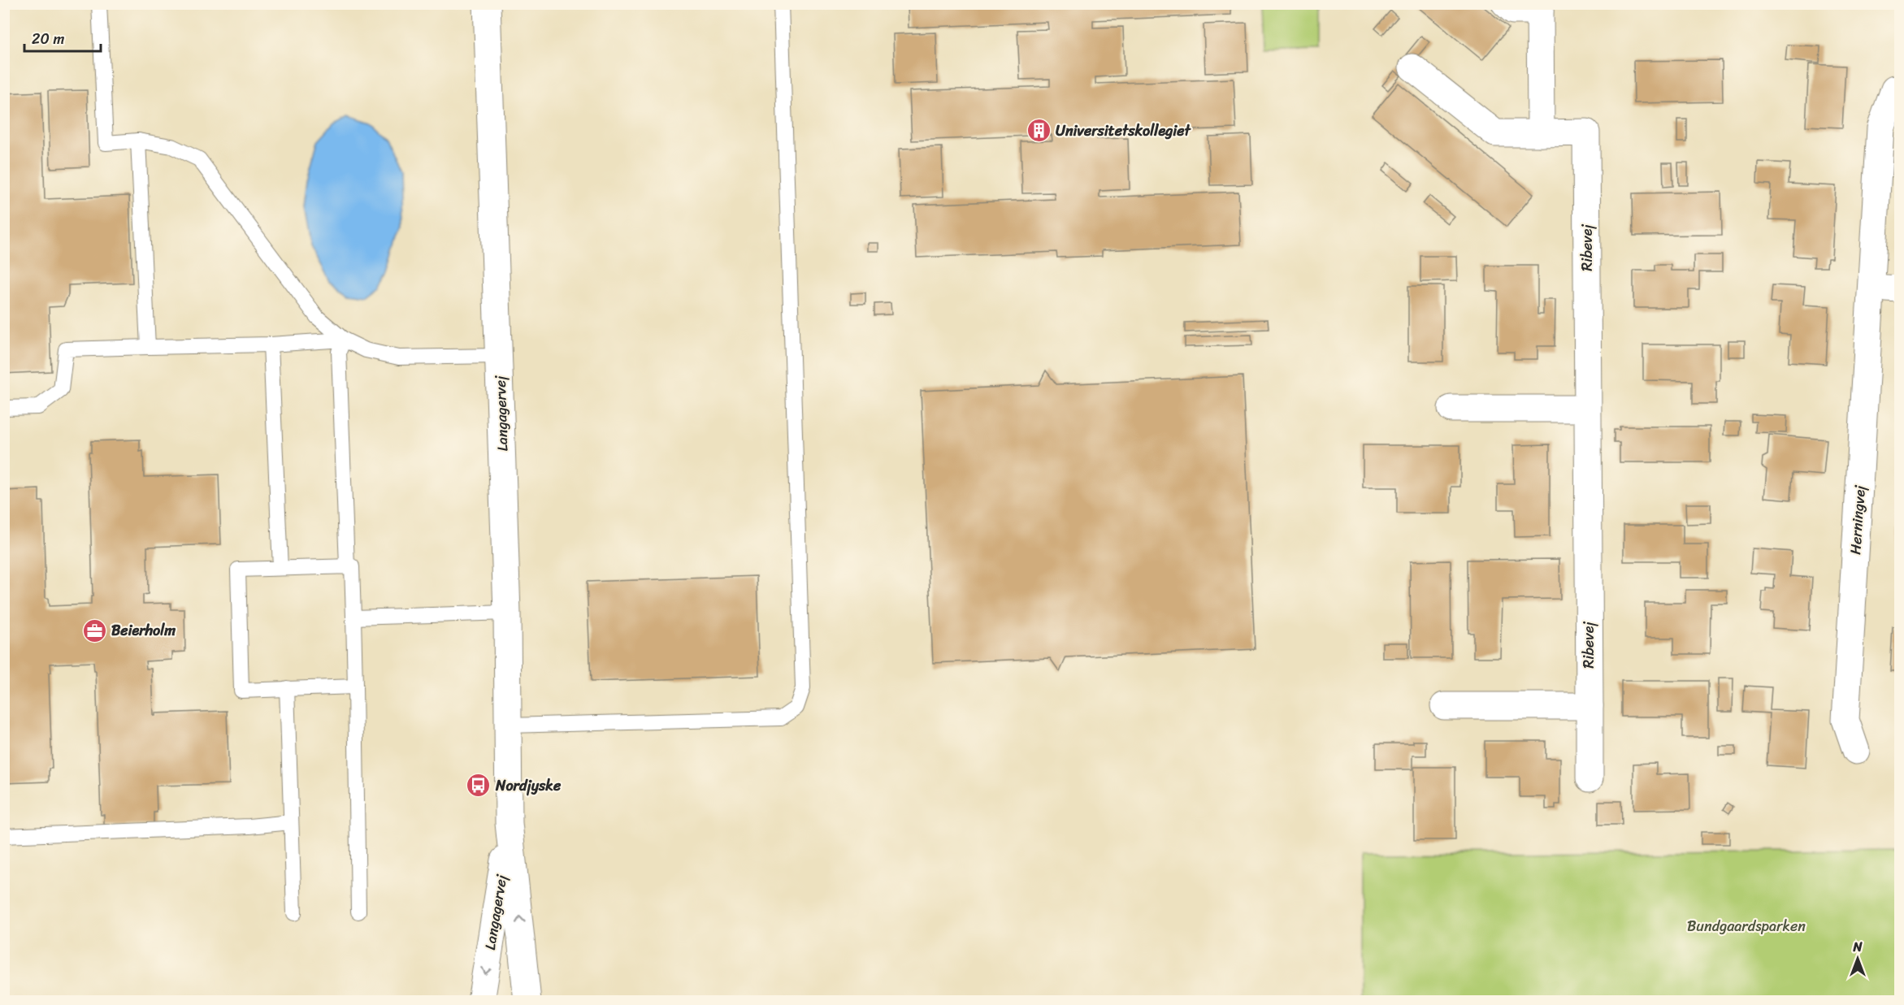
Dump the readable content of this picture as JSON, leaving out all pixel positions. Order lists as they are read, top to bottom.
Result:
{
  "streets": {
    "street": ["Ribevej", "Langagervej", "Herningvej"]
  },
  "parks": ["Bundgaardsparken"],
  "places": {
    "building": ["Universitetskollegiet"],
    "office": ["Beierholm"],
    "bus stop": ["Nordjyske"]
  },
  "scale_bar": "20 m",
  "north": "top"
}
